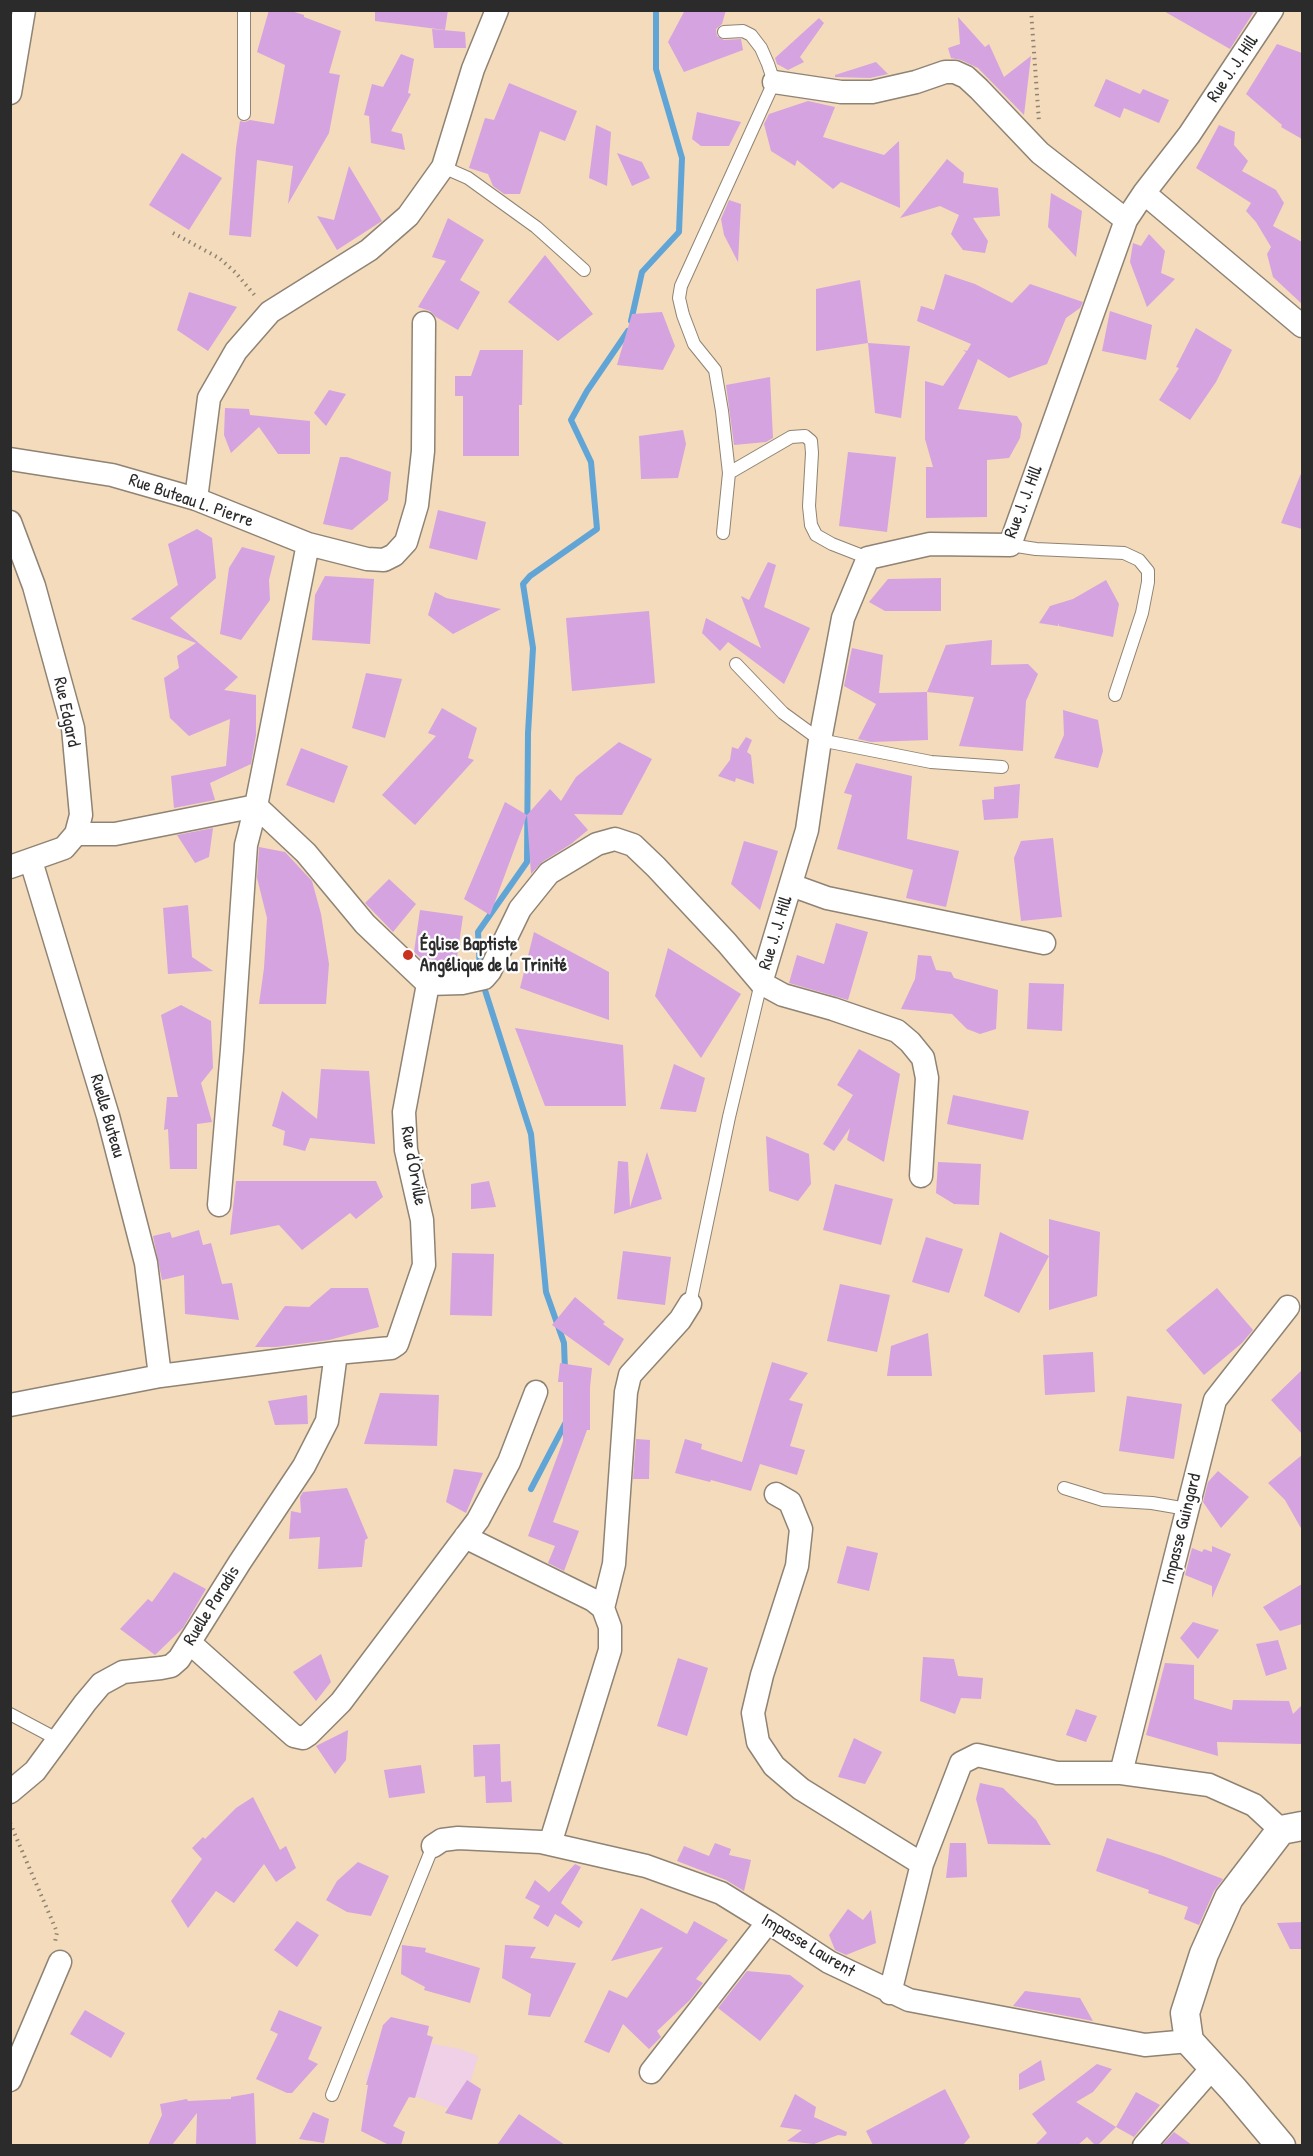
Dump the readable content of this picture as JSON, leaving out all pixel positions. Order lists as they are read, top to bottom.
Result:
{
  "streets": {
    "street": [
      "Rue J. J. Hill",
      "Rue Buteau L. Pierre",
      "Rue Edgard",
      "Ruelle Buteau",
      "Rue d'Orville",
      "Impasse Guingard",
      "Ruelle Paradis",
      "Impasse Laurent"
    ]
  },
  "crossings": [
    ["Ruelle Buteau", "Rue d'Orville"],
    ["Rue d'Orville", "Ruelle Paradis"]
  ],
  "places": ["Église Baptiste Angélique de la Trinité"]
}
